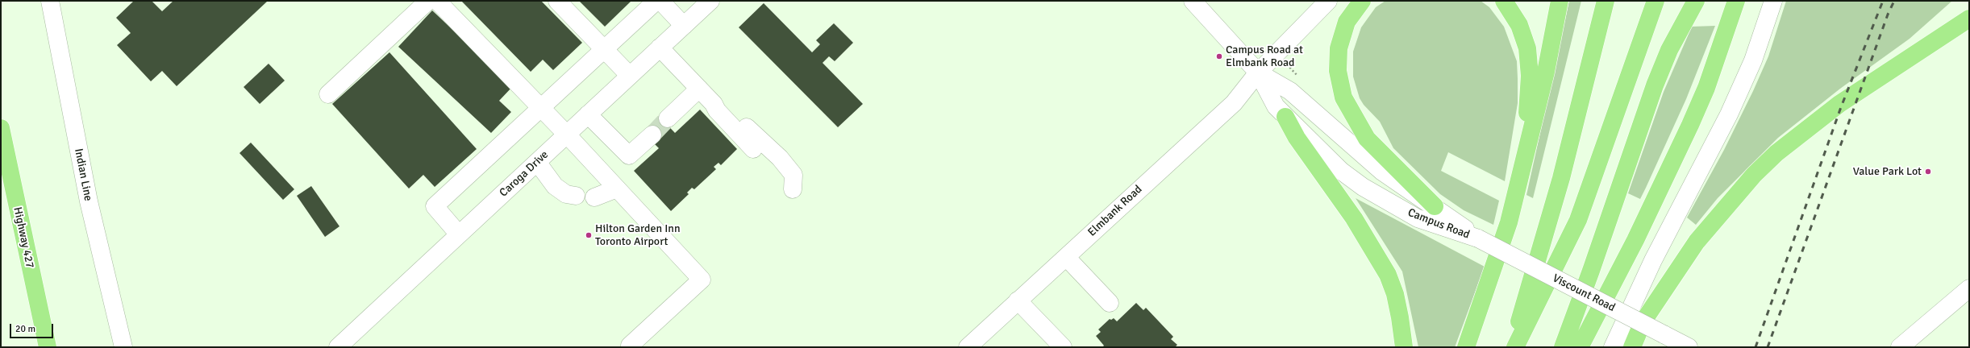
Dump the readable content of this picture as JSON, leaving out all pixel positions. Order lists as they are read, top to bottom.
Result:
{
  "streets": {
    "highway": ["Highway 427"],
    "street": [
      "Caroga Drive",
      "Indian Line",
      "Elmbank Road",
      "Campus Road",
      "Viscount Road"
    ]
  },
  "crossings": [
    ["Elmbank Road", "Campus Road"],
    ["Campus Road", "Viscount Road"]
  ],
  "places": ["Campus Road at Elmbank Road", "Value Park Lot", "Hilton Garden Inn Toronto Airport"],
  "scale_bar": "20 m"
}
